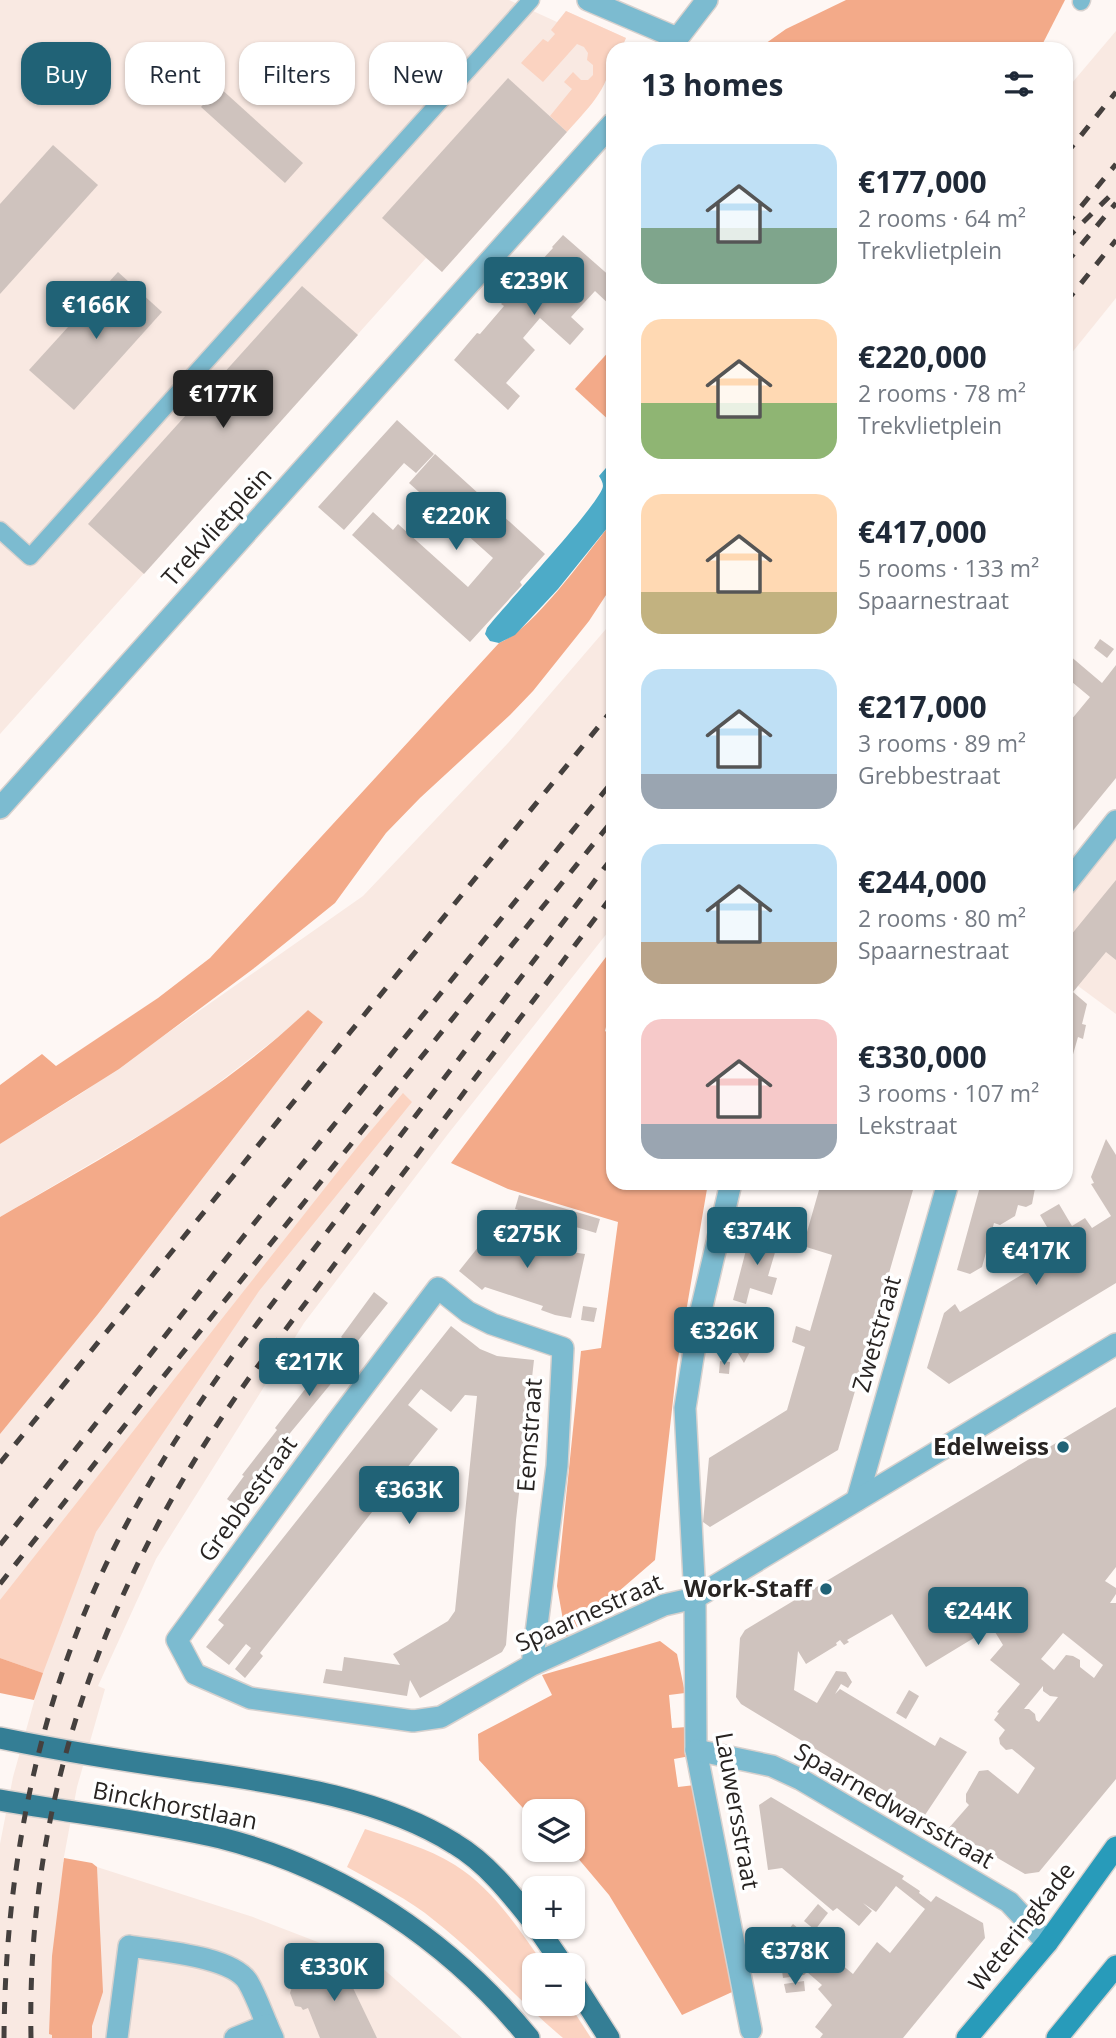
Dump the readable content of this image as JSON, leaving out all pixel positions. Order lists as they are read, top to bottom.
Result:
{
  "streets": {
    "main road": ["Binckhorstlaan"],
    "street": [
      "Trekvlietplein",
      "Zwetstraat",
      "Eemstraat",
      "Grebbestraat",
      "Spaarnestraat",
      "Spaarnedwarsstraat",
      "Lauwersstraat",
      "Weteringkade"
    ]
  },
  "crossings": [
    ["Zwetstraat", "Spaarnestraat"],
    ["Eemstraat", "Grebbestraat"],
    ["Eemstraat", "Spaarnestraat"],
    ["Grebbestraat", "Spaarnestraat"],
    ["Spaarnestraat", "Lauwersstraat"],
    ["Spaarnedwarsstraat", "Lauwersstraat"],
    ["Spaarnedwarsstraat", "Weteringkade"]
  ],
  "places": ["Edelweiss", "Work-Staff"],
  "page": {
    "chip": [
      "Buy",
      "Rent",
      "Filters",
      "New"
    ],
    "heading": "13 homes",
    "list": [
      {
        "name": "€177,000",
        "note": "2 rooms · 64 m² · Trekvlietplein"
      },
      {
        "name": "€220,000",
        "note": "2 rooms · 78 m² · Trekvlietplein"
      },
      {
        "name": "€417,000",
        "note": "5 rooms · 133 m² · Spaarnestraat"
      },
      {
        "name": "€217,000",
        "note": "3 rooms · 89 m² · Grebbestraat"
      },
      {
        "name": "€244,000",
        "note": "2 rooms · 80 m² · Spaarnestraat"
      },
      {
        "name": "€330,000",
        "note": "3 rooms · 107 m² · Lekstraat"
      }
    ],
    "price": [
      "€239K",
      "€166K",
      "€177K",
      "€220K",
      "€374K",
      "€275K",
      "€417K",
      "€326K",
      "€217K",
      "€363K",
      "€244K",
      "€378K",
      "€330K"
    ],
    "map_buttons": ["+", "−"]
  }
}
